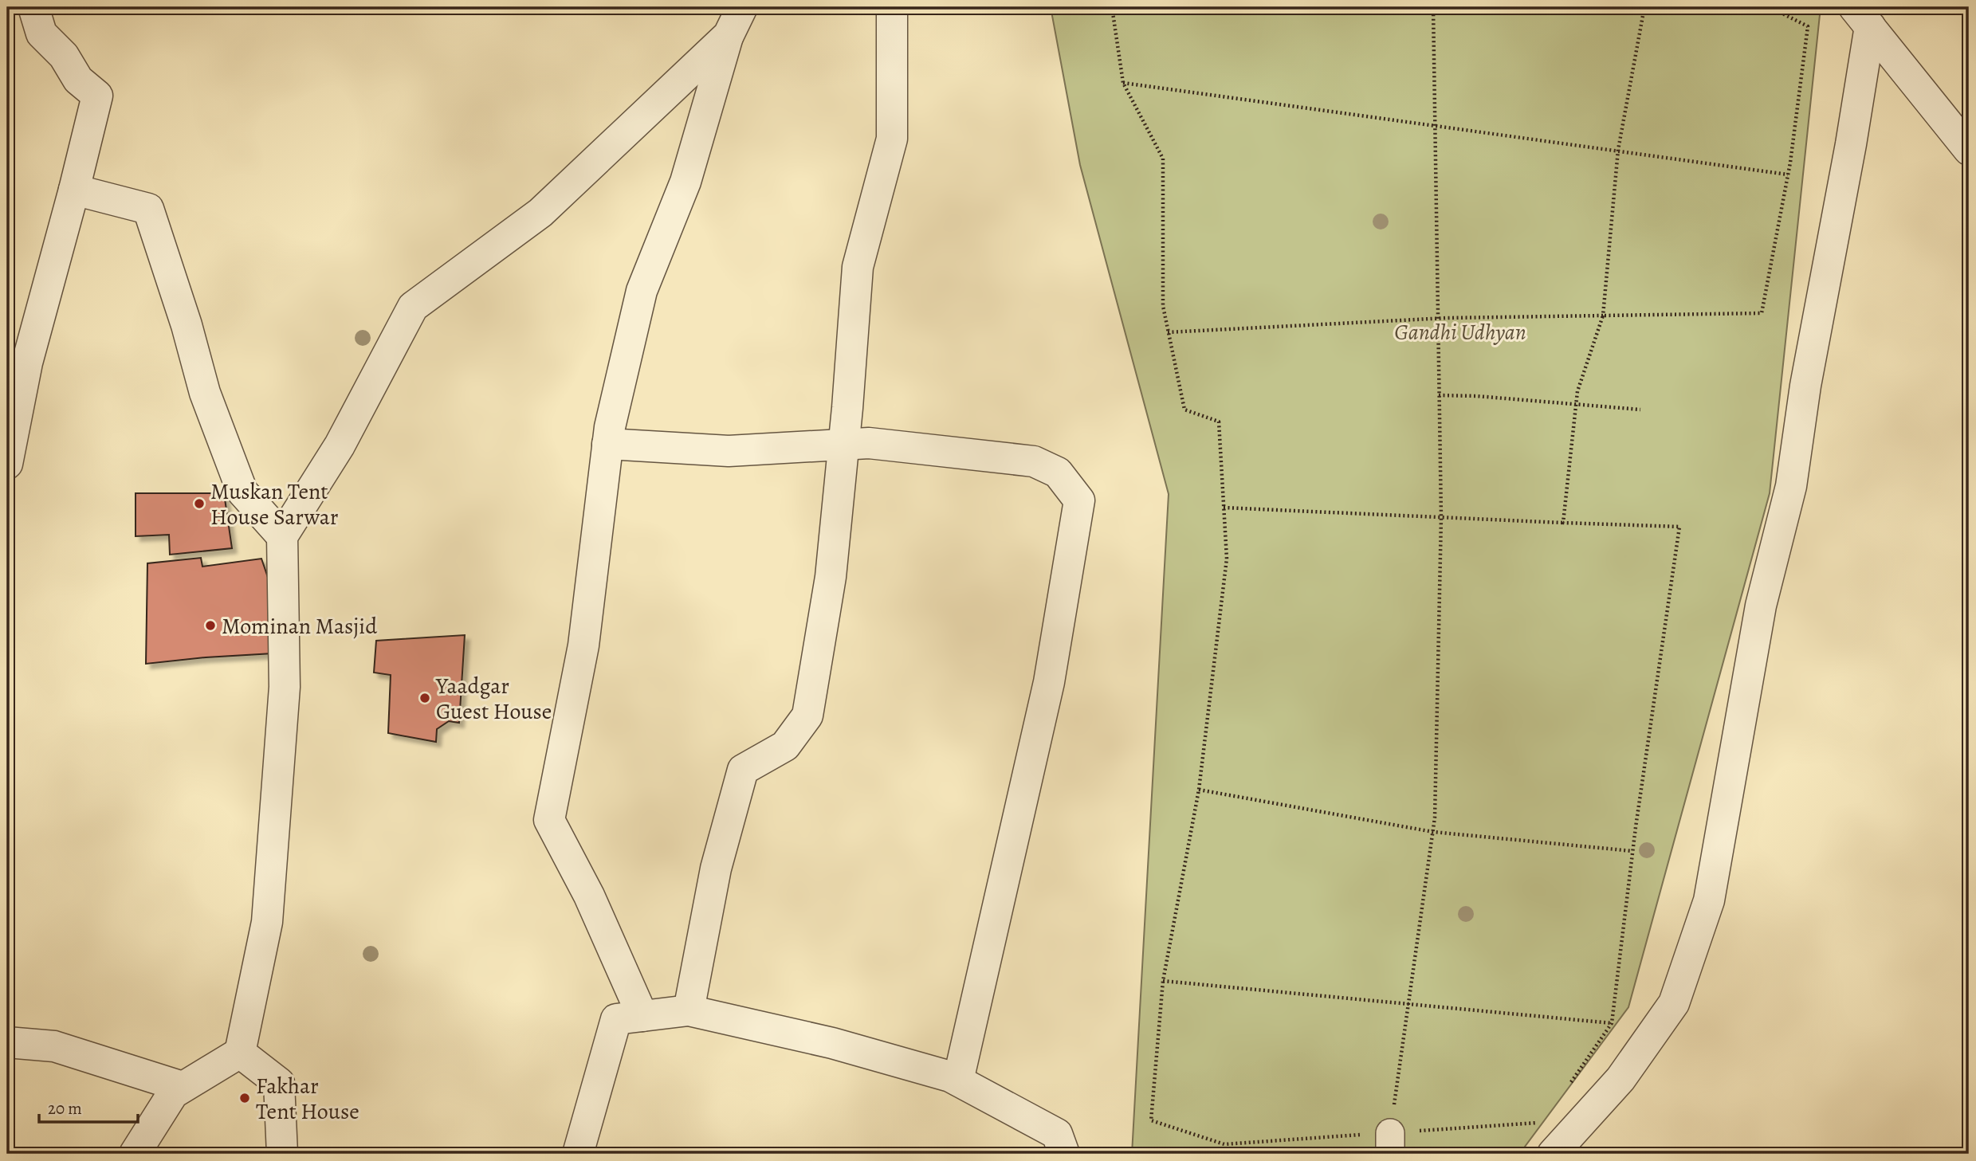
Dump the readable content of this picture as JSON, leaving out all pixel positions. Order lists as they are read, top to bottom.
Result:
{
  "parks": ["Gandhi Udhyan"],
  "places": [
    "Muskan Tent House Sarwar",
    "Mominan Masjid",
    "Yaadgar Guest House",
    "Fakhar Tent House"
  ],
  "scale_bar": "20 m"
}
